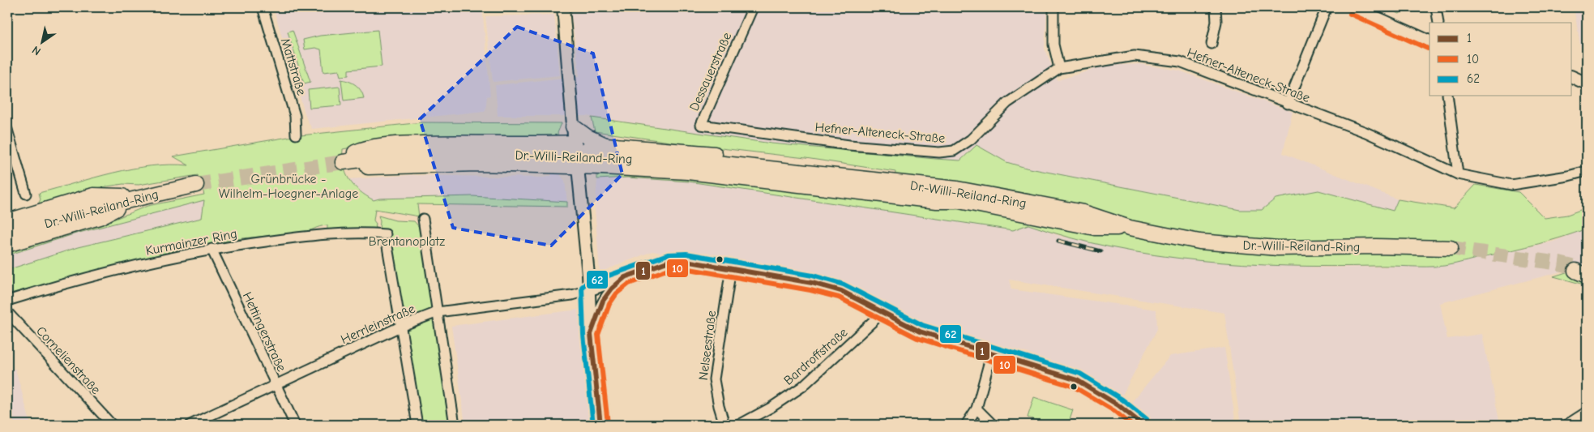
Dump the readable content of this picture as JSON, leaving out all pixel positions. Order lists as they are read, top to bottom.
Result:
{
  "streets": {
    "highway": ["Dr.-Willi-Reiland-Ring"],
    "street": [
      "Mattstraße",
      "Dessauerstraße",
      "Hefner-Alteneck-Straße",
      "Kurmainzer Ring",
      "Herrleinstraße",
      "Hettingerstraße",
      "Nelseestraße",
      "Bardroffstraße",
      "Cornelienstraße"
    ]
  },
  "crossings": [
    ["Dessauerstraße", "Hefner-Alteneck-Straße"],
    ["Kurmainzer Ring", "Hettingerstraße"],
    ["Herrleinstraße", "Hettingerstraße"]
  ],
  "parks": ["Grünbrücke - Wilhelm-Hoegner-Anlage", "Brentanoplatz"],
  "lines": ["transit line 10", "transit line 62", "transit line 1"],
  "legend": ["1", "10", "62"],
  "north": "bottom left"
}
